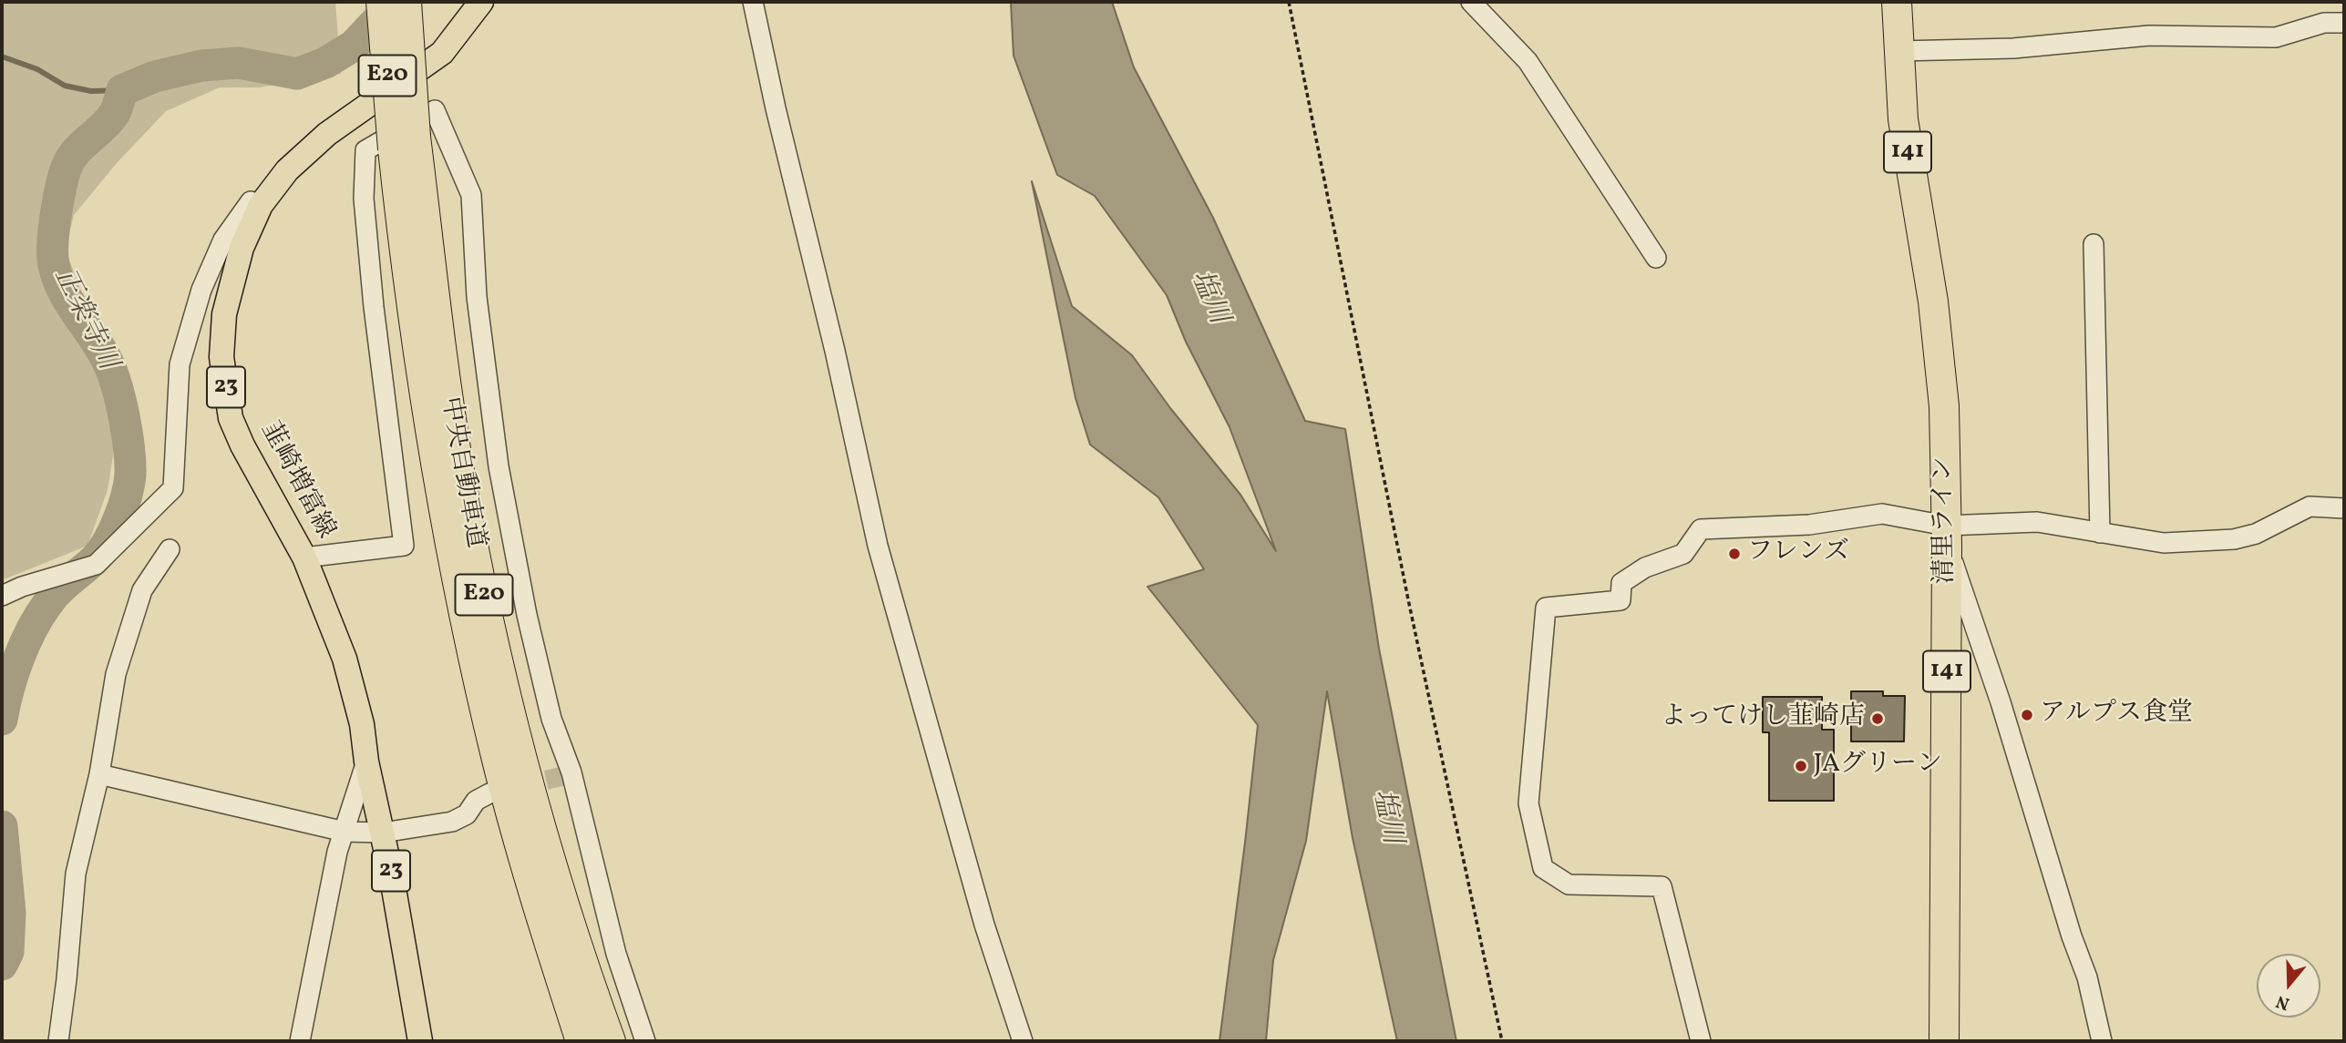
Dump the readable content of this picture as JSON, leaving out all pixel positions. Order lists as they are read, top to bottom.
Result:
{
  "streets": {
    "highway": [
      "E20",
      "141",
      "中央自動車道",
      "清里ライン"
    ],
    "main road": ["23", "韮崎増富線"]
  },
  "water": ["塩川", "正楽寺川"],
  "places": [
    "フレンズ",
    "アルプス食堂",
    "よってけし韮崎店",
    "JAグリーン"
  ],
  "north": "bottom"
}
